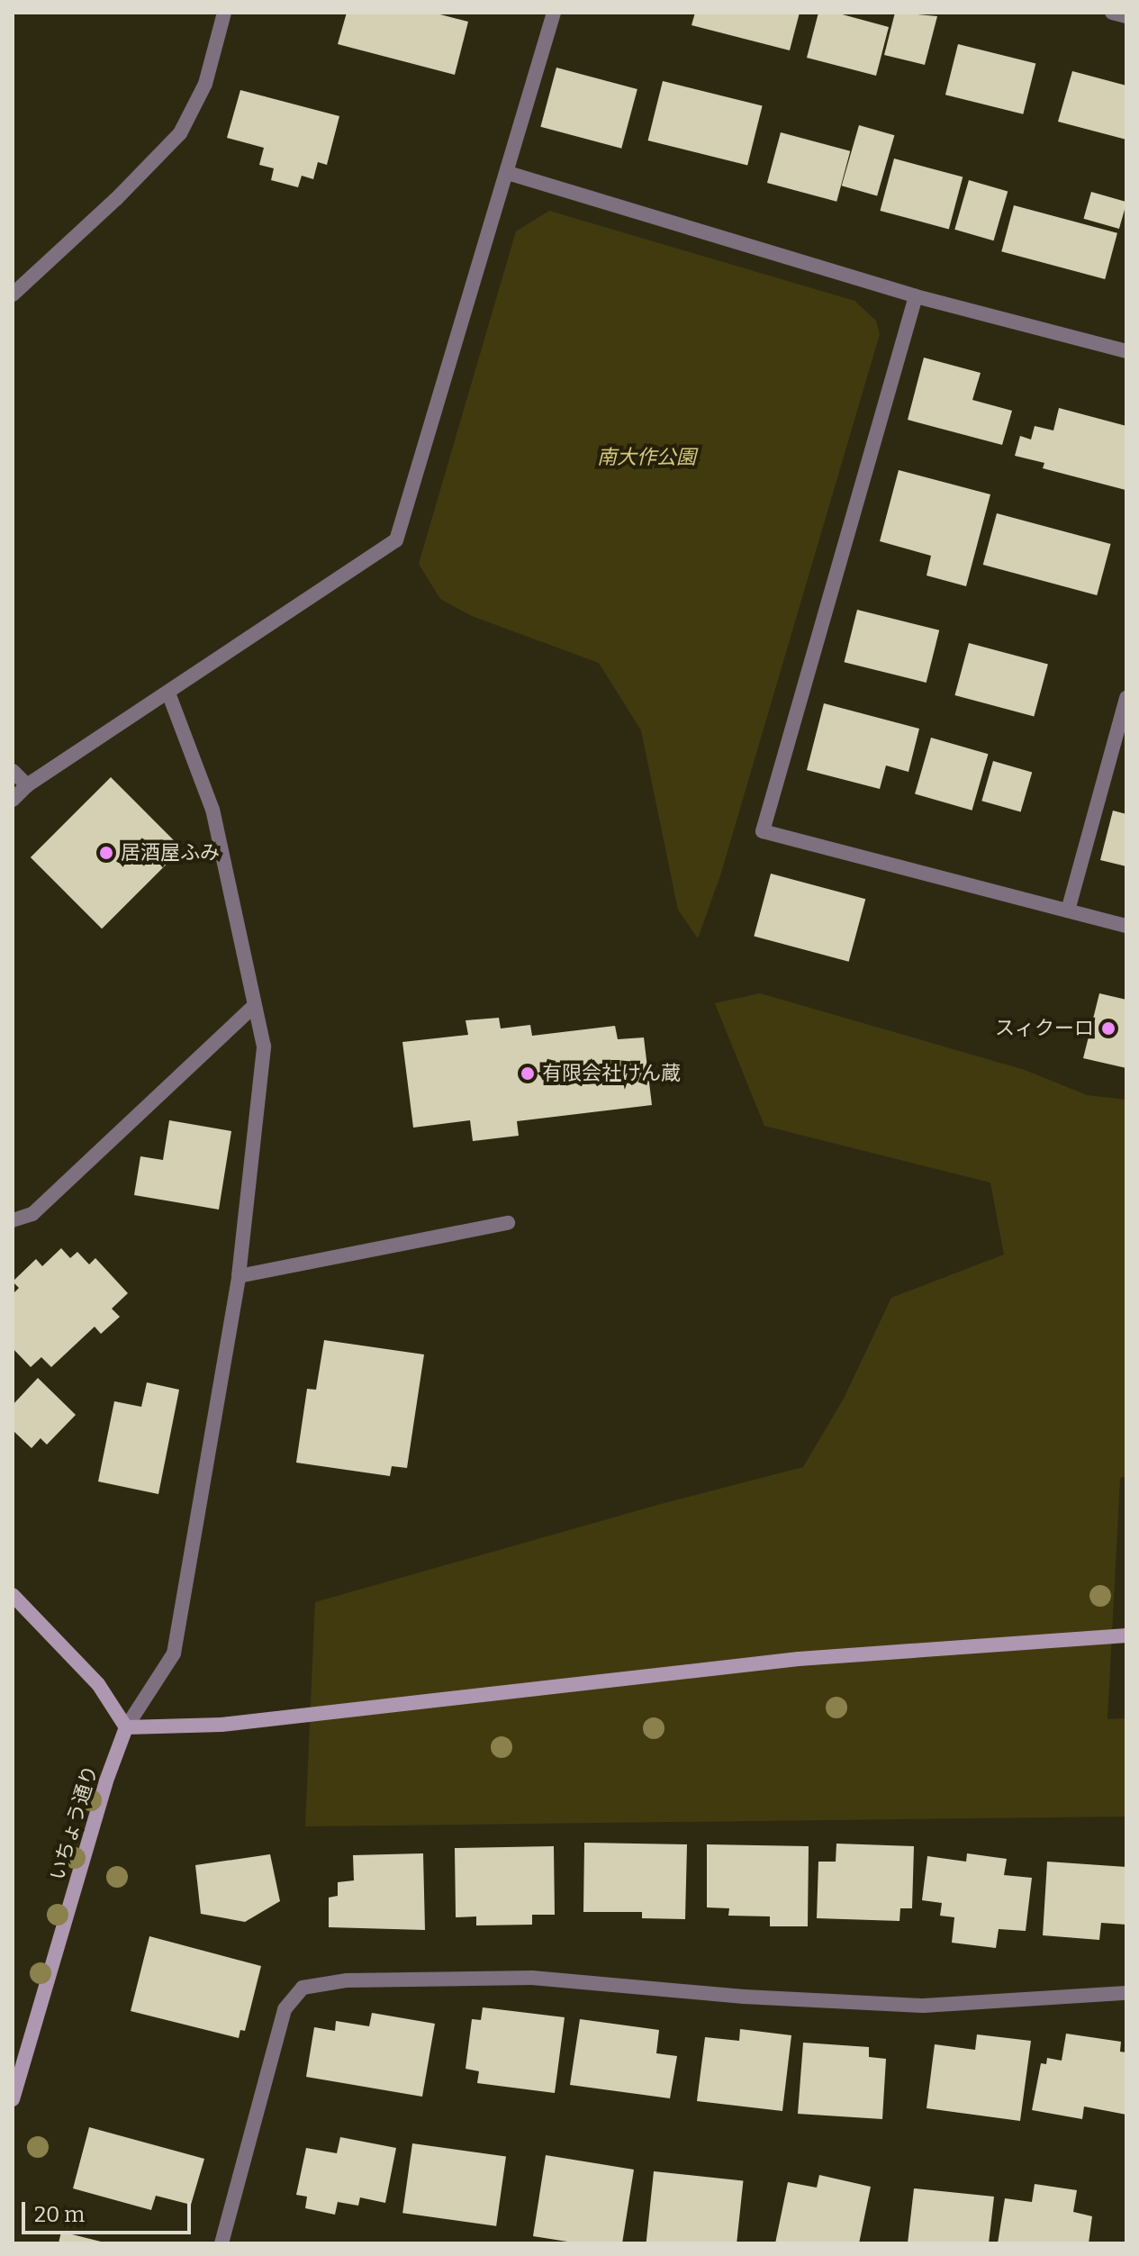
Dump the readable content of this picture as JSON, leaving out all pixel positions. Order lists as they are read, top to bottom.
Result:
{
  "streets": {
    "street": ["いちょう通り"]
  },
  "parks": ["南大作公園"],
  "places": ["居酒屋ふみ", "スィクーロ", "有限会社けん蔵"],
  "scale_bar": "20 m"
}
